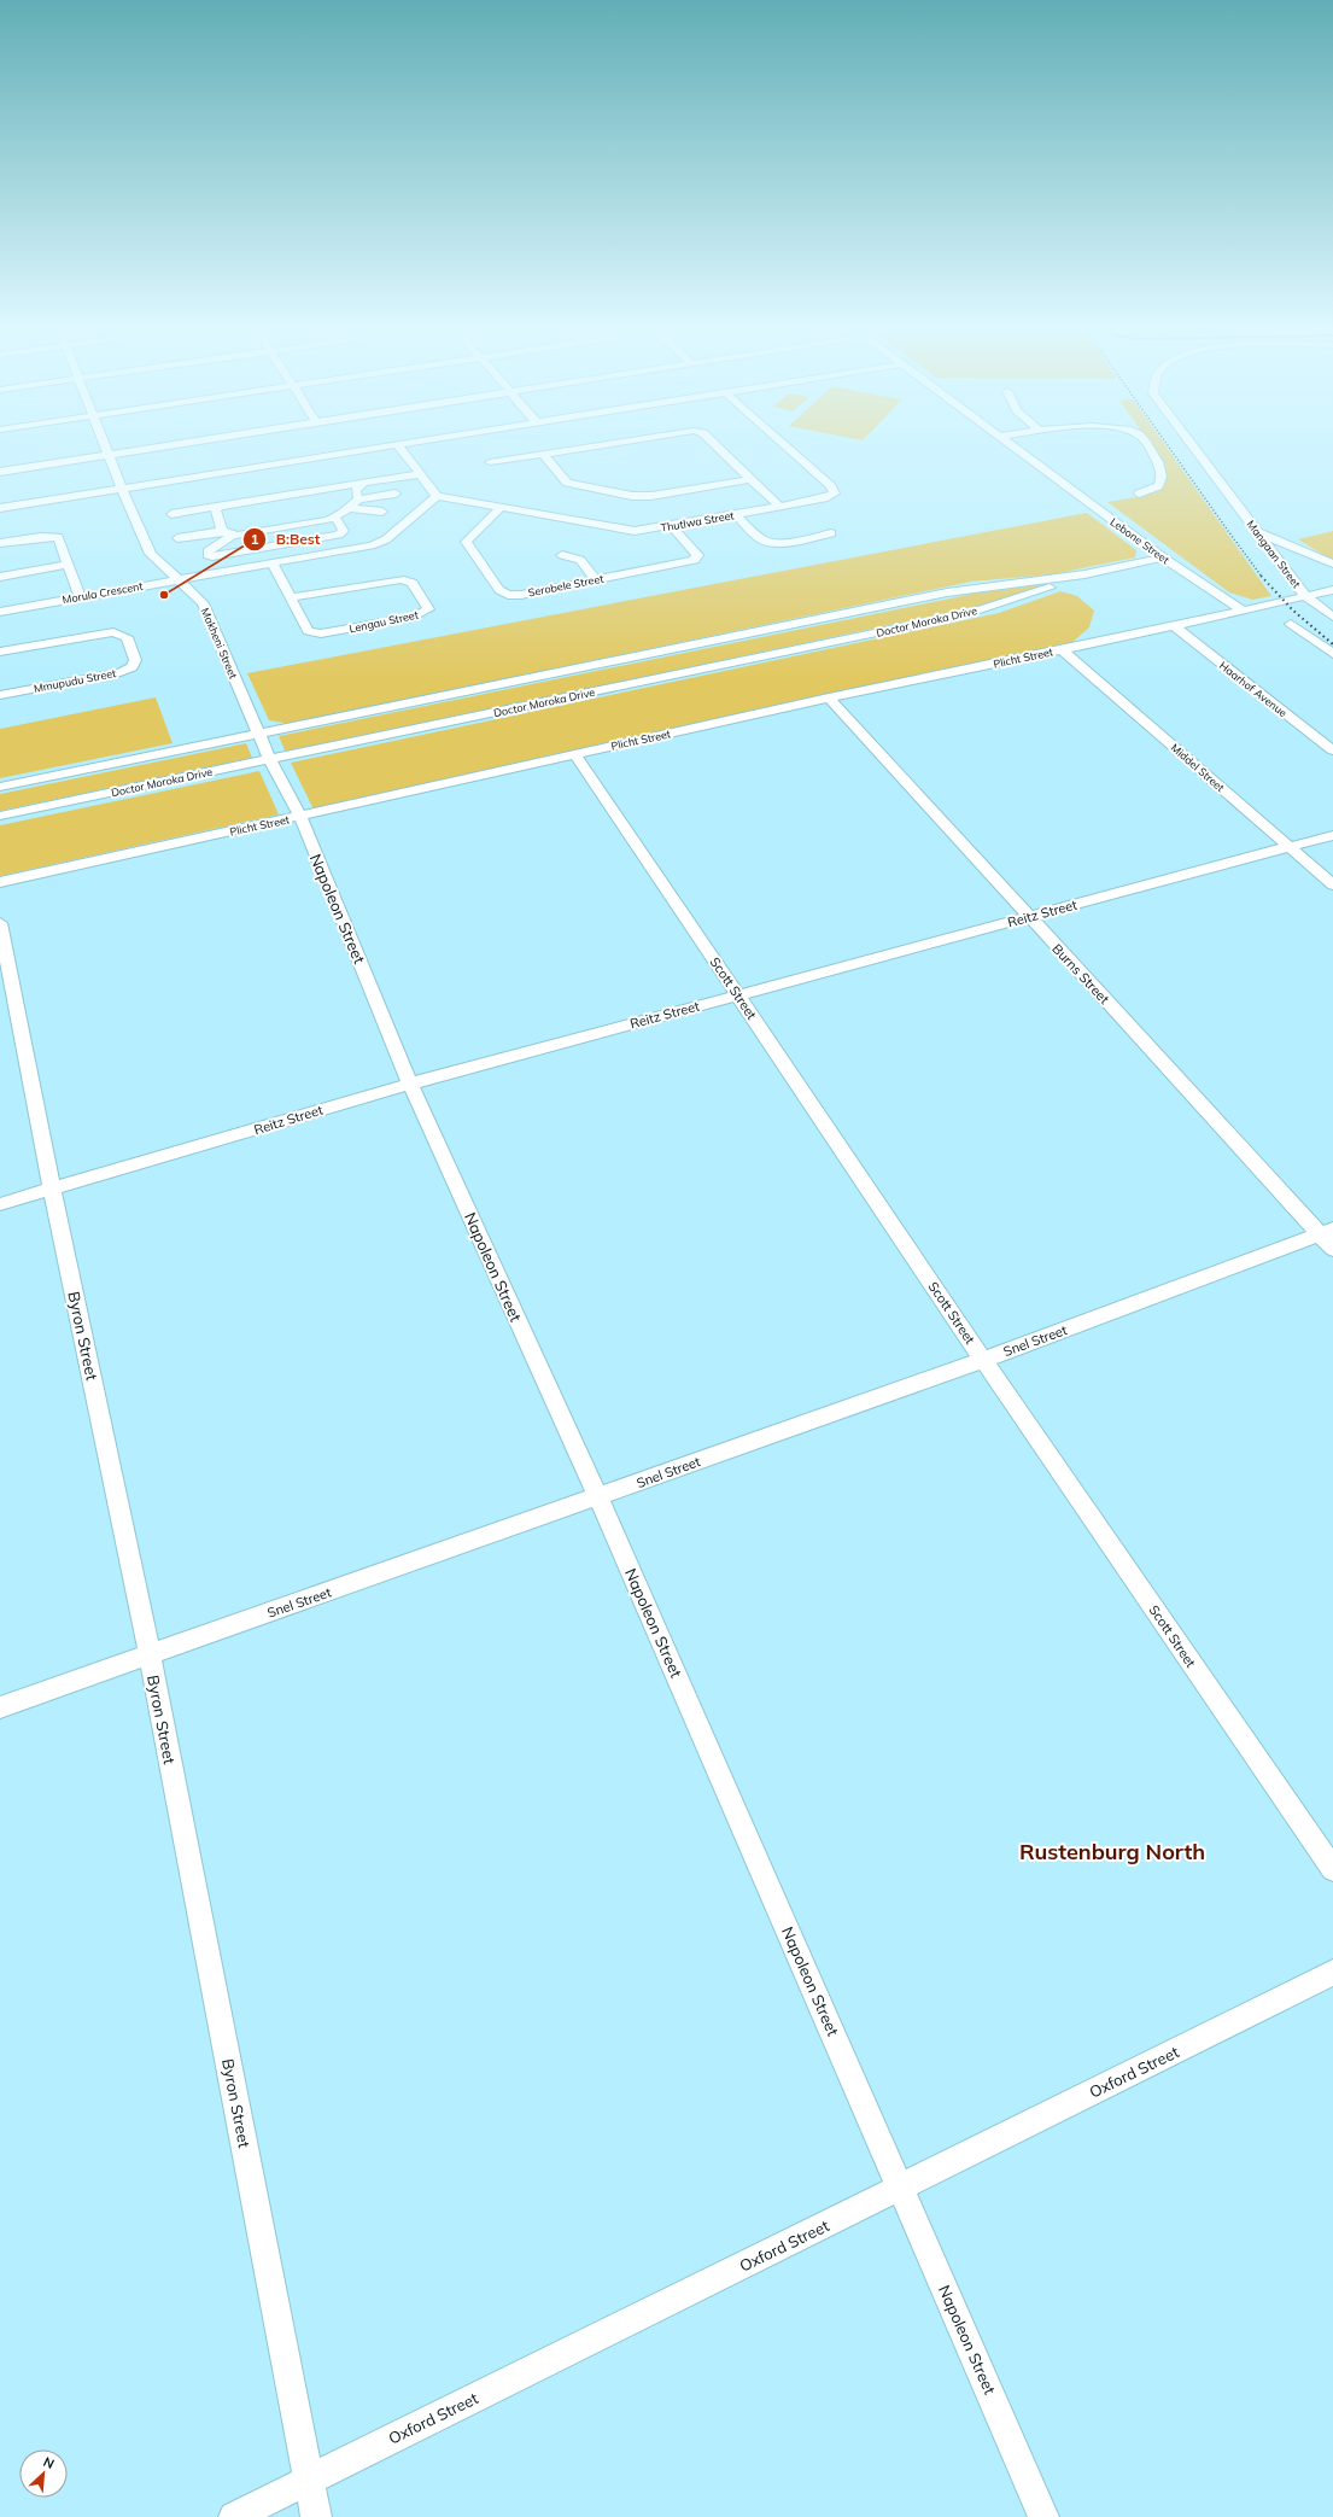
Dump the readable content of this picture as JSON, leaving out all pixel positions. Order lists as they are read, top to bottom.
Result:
{
  "streets": {
    "street": [
      "Thutlwa Street",
      "Lebone Street",
      "Mangaan Street",
      "Serobele Street",
      "Morula Crescent",
      "Lengau Street",
      "Doctor Moroka Drive",
      "Makheni Street",
      "Plicht Street",
      "Mmupudu Street",
      "Haarhof Avenue",
      "Middel Street",
      "Napoleon Street",
      "Reitz Street",
      "Burns Street",
      "Scott Street",
      "Byron Street",
      "Snel Street",
      "Oxford Street"
    ]
  },
  "crossings": [
    ["Thutlwa Street", "Serobele Street"],
    ["Thutlwa Street", "Morula Crescent"],
    ["Lebone Street", "Doctor Moroka Drive"],
    ["Lebone Street", "Plicht Street"],
    ["Mangaan Street", "Plicht Street"],
    ["Morula Crescent", "Lengau Street"],
    ["Morula Crescent", "Makheni Street"],
    ["Doctor Moroka Drive", "Makheni Street"],
    ["Doctor Moroka Drive", "Napoleon Street"],
    ["Makheni Street", "Napoleon Street"],
    ["Plicht Street", "Haarhof Avenue"],
    ["Plicht Street", "Middel Street"],
    ["Plicht Street", "Napoleon Street"],
    ["Plicht Street", "Burns Street"],
    ["Plicht Street", "Scott Street"],
    ["Middel Street", "Reitz Street"],
    ["Napoleon Street", "Reitz Street"],
    ["Napoleon Street", "Snel Street"],
    ["Napoleon Street", "Oxford Street"],
    ["Reitz Street", "Burns Street"],
    ["Reitz Street", "Scott Street"],
    ["Reitz Street", "Byron Street"],
    ["Burns Street", "Snel Street"],
    ["Scott Street", "Snel Street"],
    ["Byron Street", "Snel Street"],
    ["Byron Street", "Oxford Street"]
  ],
  "districts": ["Rustenburg North"],
  "places": ["B:Best"],
  "north": "top right"
}
